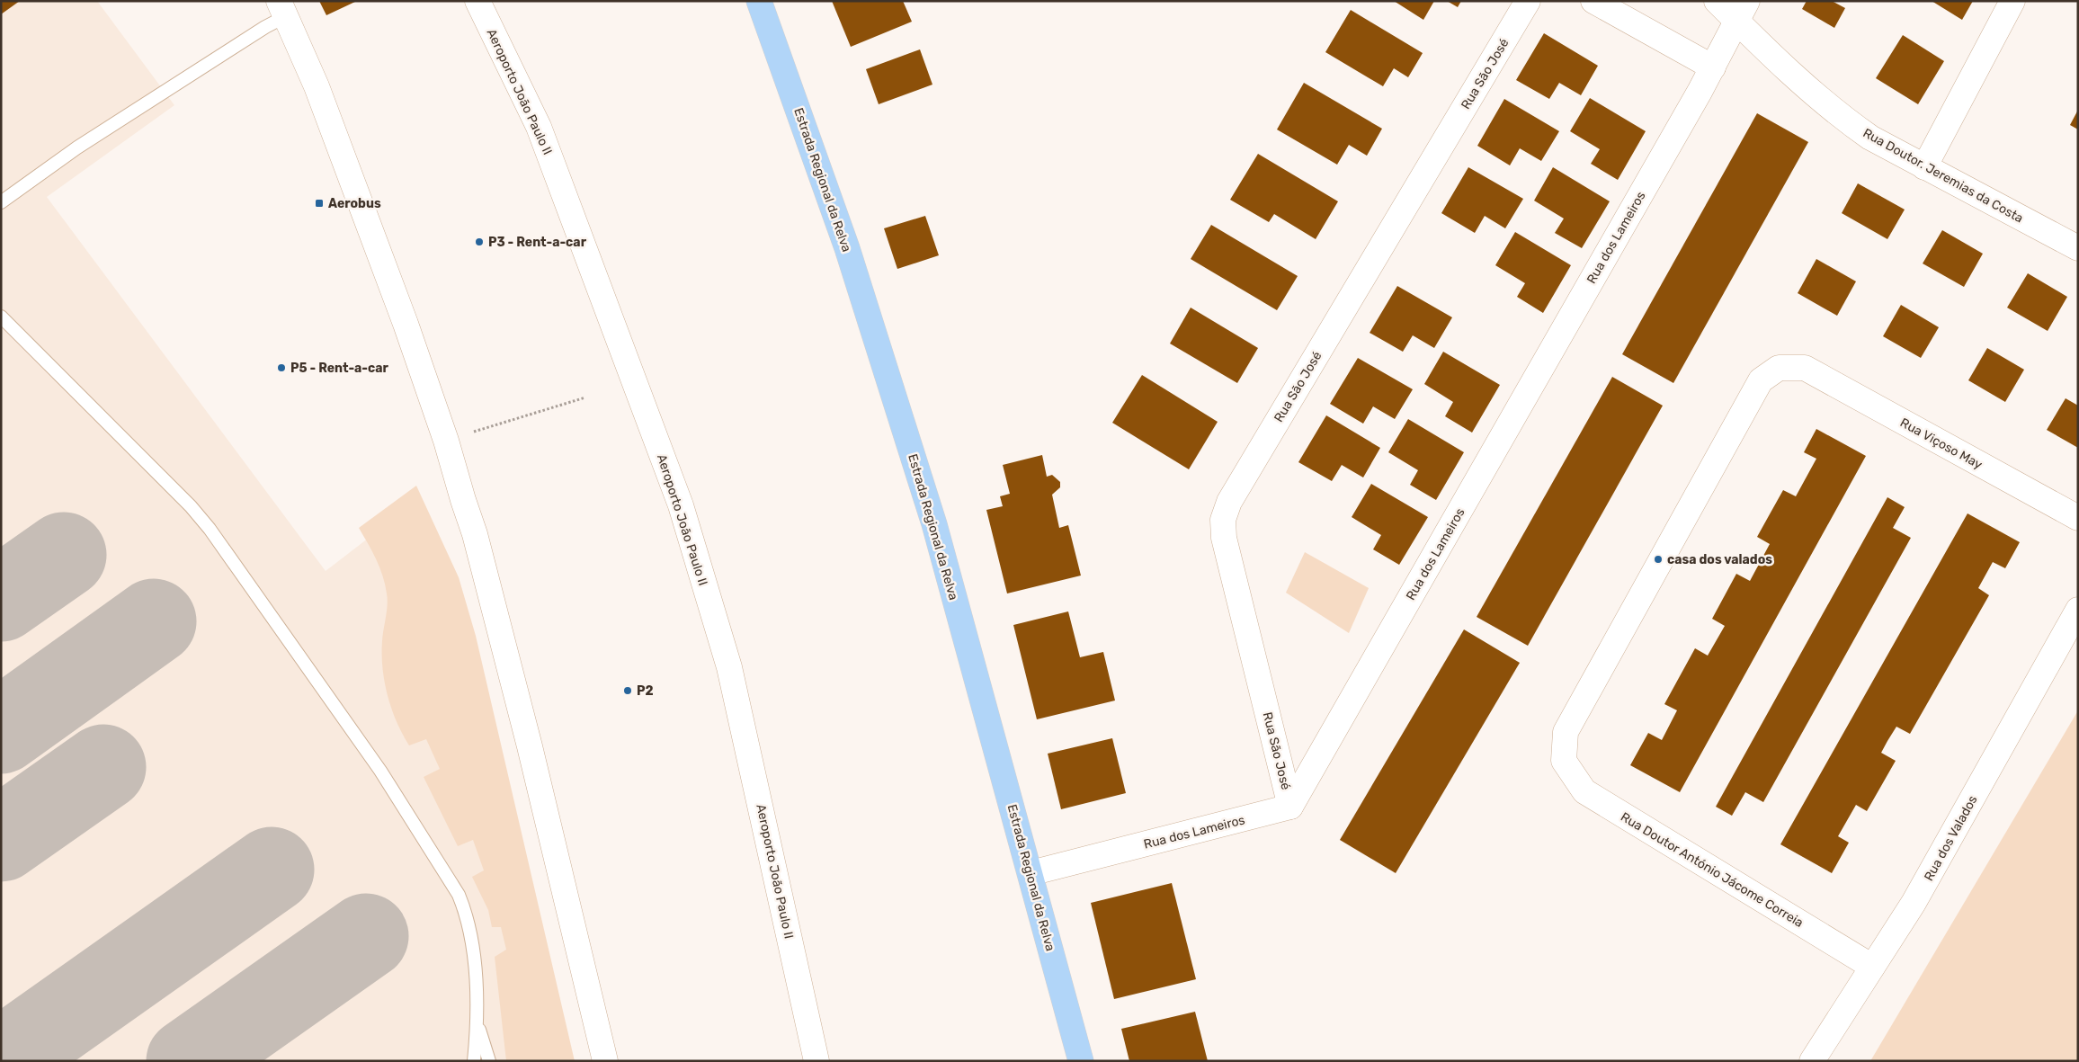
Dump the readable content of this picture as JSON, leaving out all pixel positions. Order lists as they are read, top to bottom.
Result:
{
  "streets": {
    "main road": ["Estrada Regional da Relva"],
    "street": [
      "Rua São José",
      "Aeroporto João Paulo II",
      "Rua Doutor. Jeremias da Costa",
      "Rua dos Lameiros",
      "Rua Viçoso May",
      "Rua dos Valados",
      "Rua Doutor António Jácome Correia"
    ]
  },
  "crossings": [
    ["Rua São José", "Rua dos Lameiros"],
    ["Rua Doutor. Jeremias da Costa", "Rua dos Lameiros"],
    ["Estrada Regional da Relva", "Rua dos Lameiros"],
    ["Rua Viçoso May", "Rua Doutor António Jácome Correia"],
    ["Rua dos Valados", "Rua Doutor António Jácome Correia"]
  ],
  "places": {
    "transit": ["Aerobus"],
    "other": [
      "P3 - Rent-a-car",
      "P5 - Rent-a-car",
      "casa dos valados",
      "P2"
    ]
  }
}
